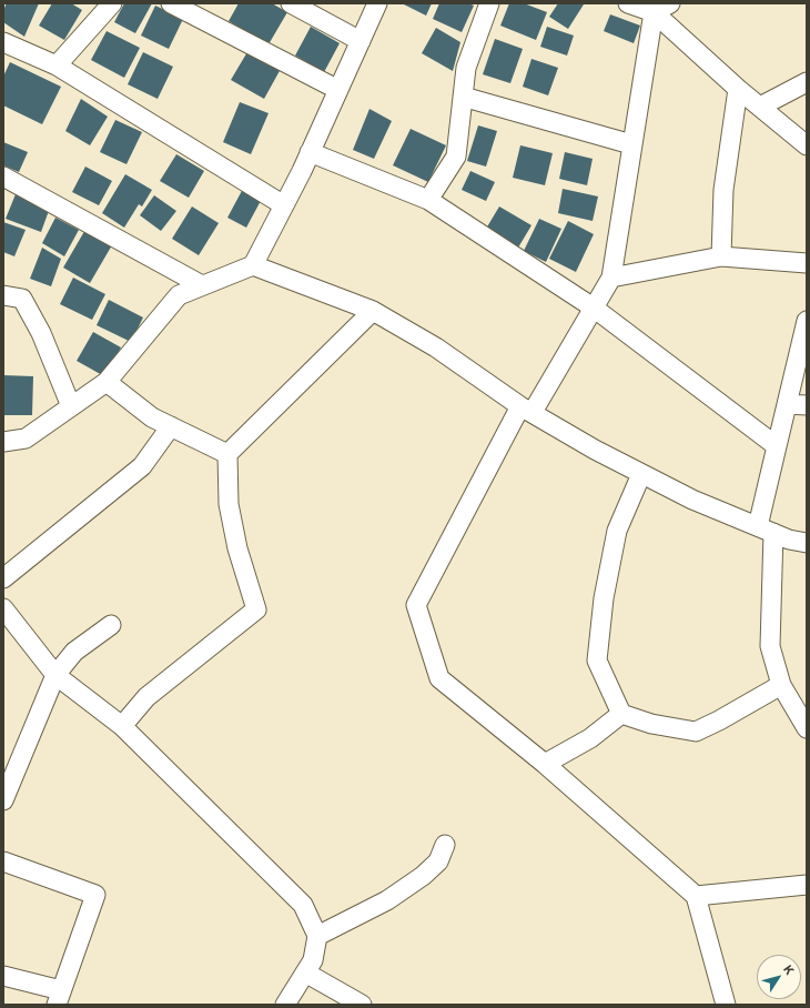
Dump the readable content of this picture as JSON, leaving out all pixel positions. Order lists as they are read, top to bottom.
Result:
{
  "north": "top right"
}
